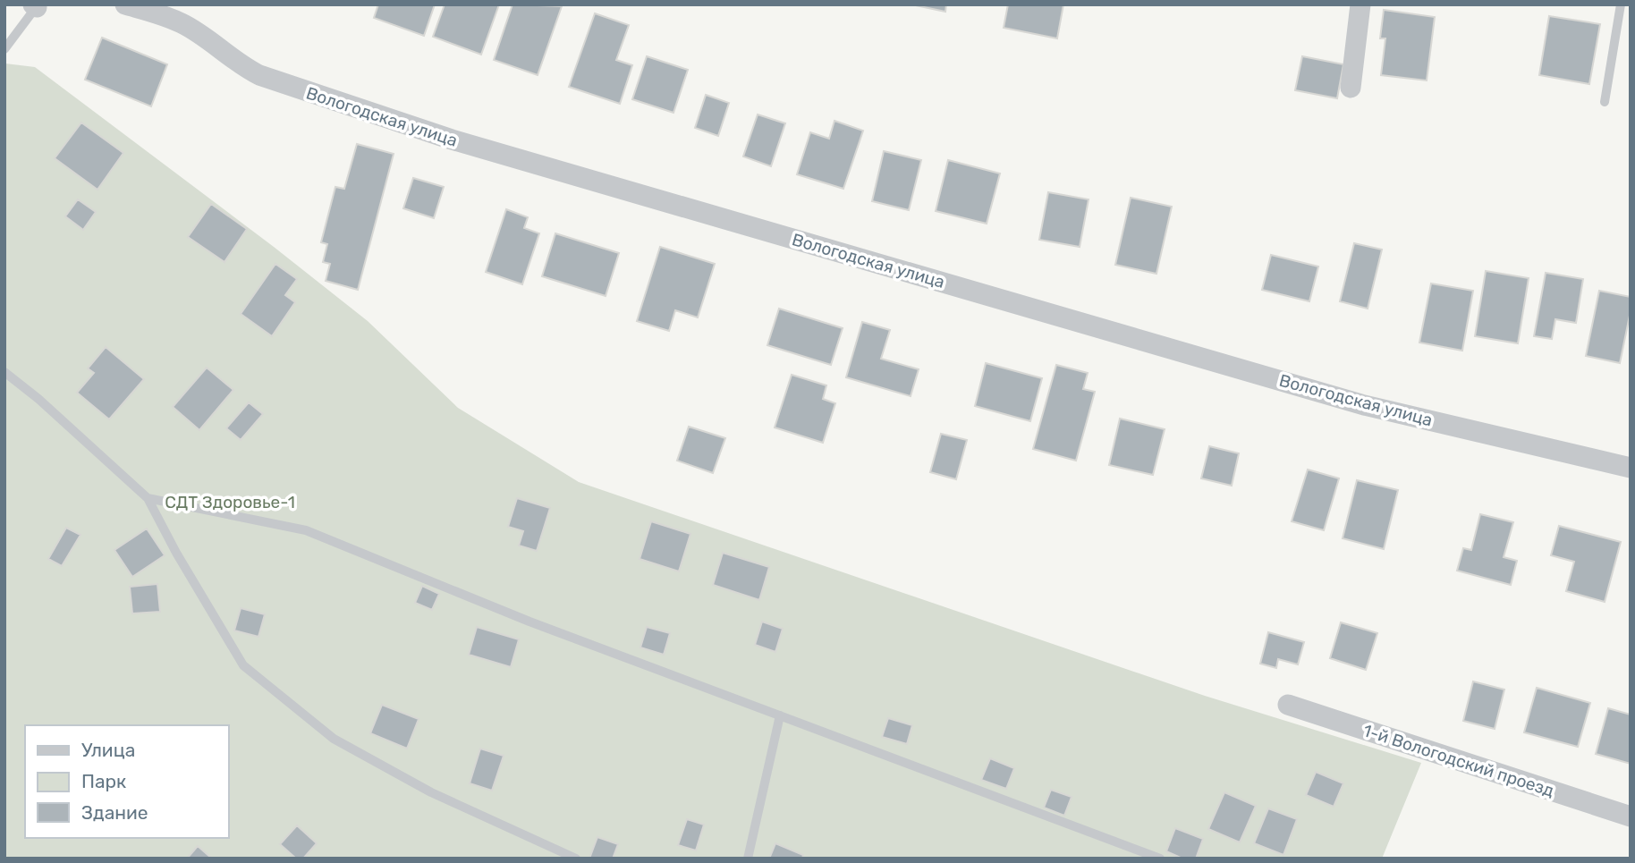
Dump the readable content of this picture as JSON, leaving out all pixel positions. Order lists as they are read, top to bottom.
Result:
{
  "streets": {
    "street": ["Вологодская улица", "1-й Вологодский проезд"]
  },
  "parks": ["СДТ Здоровье-1"],
  "legend": ["Улица", "Парк", "Здание"]
}
